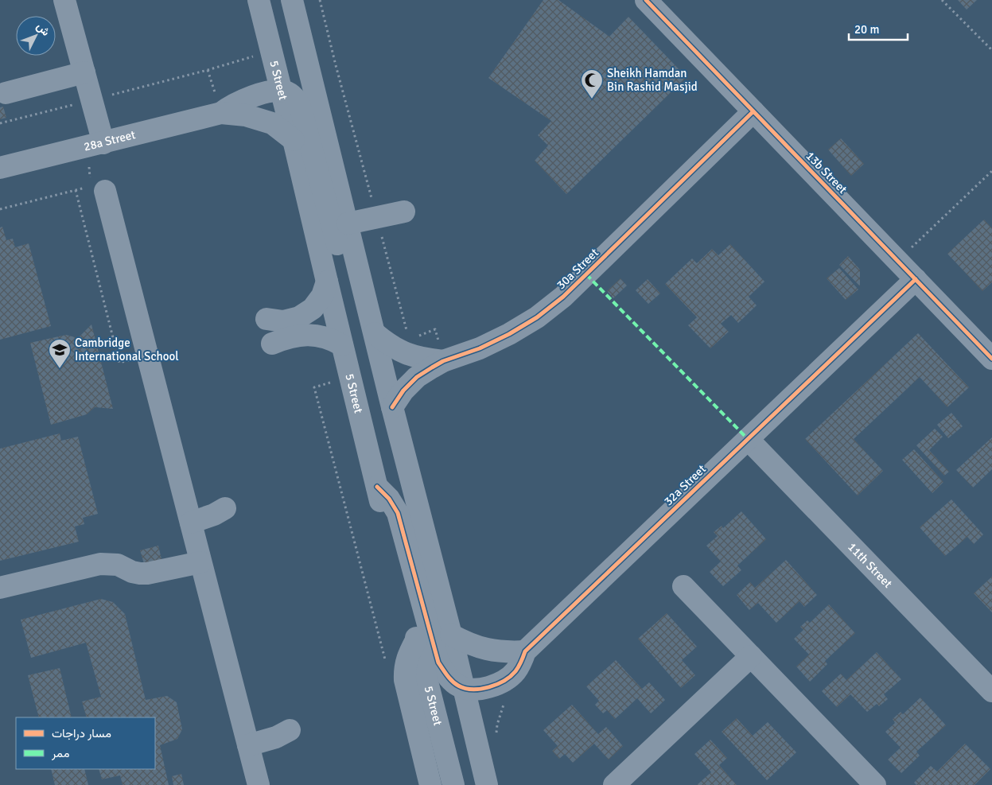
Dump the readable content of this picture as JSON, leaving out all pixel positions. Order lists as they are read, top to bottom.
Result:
{
  "streets": {
    "street": [
      "5 Street",
      "28a Street",
      "13b Street",
      "30a Street",
      "32a Street",
      "11th Street"
    ]
  },
  "crossings": [
    ["5 Street", "28a Street"],
    ["13b Street", "30a Street"],
    ["13b Street", "32a Street"],
    ["32a Street", "11th Street"]
  ],
  "places": {
    "mosque": ["Sheikh Hamdan Bin Rashid Masjid"],
    "school or university": ["Cambridge International School"]
  },
  "legend": ["مسار دراجات", "ممر"],
  "scale_bar": "20 m",
  "north": "top right"
}
